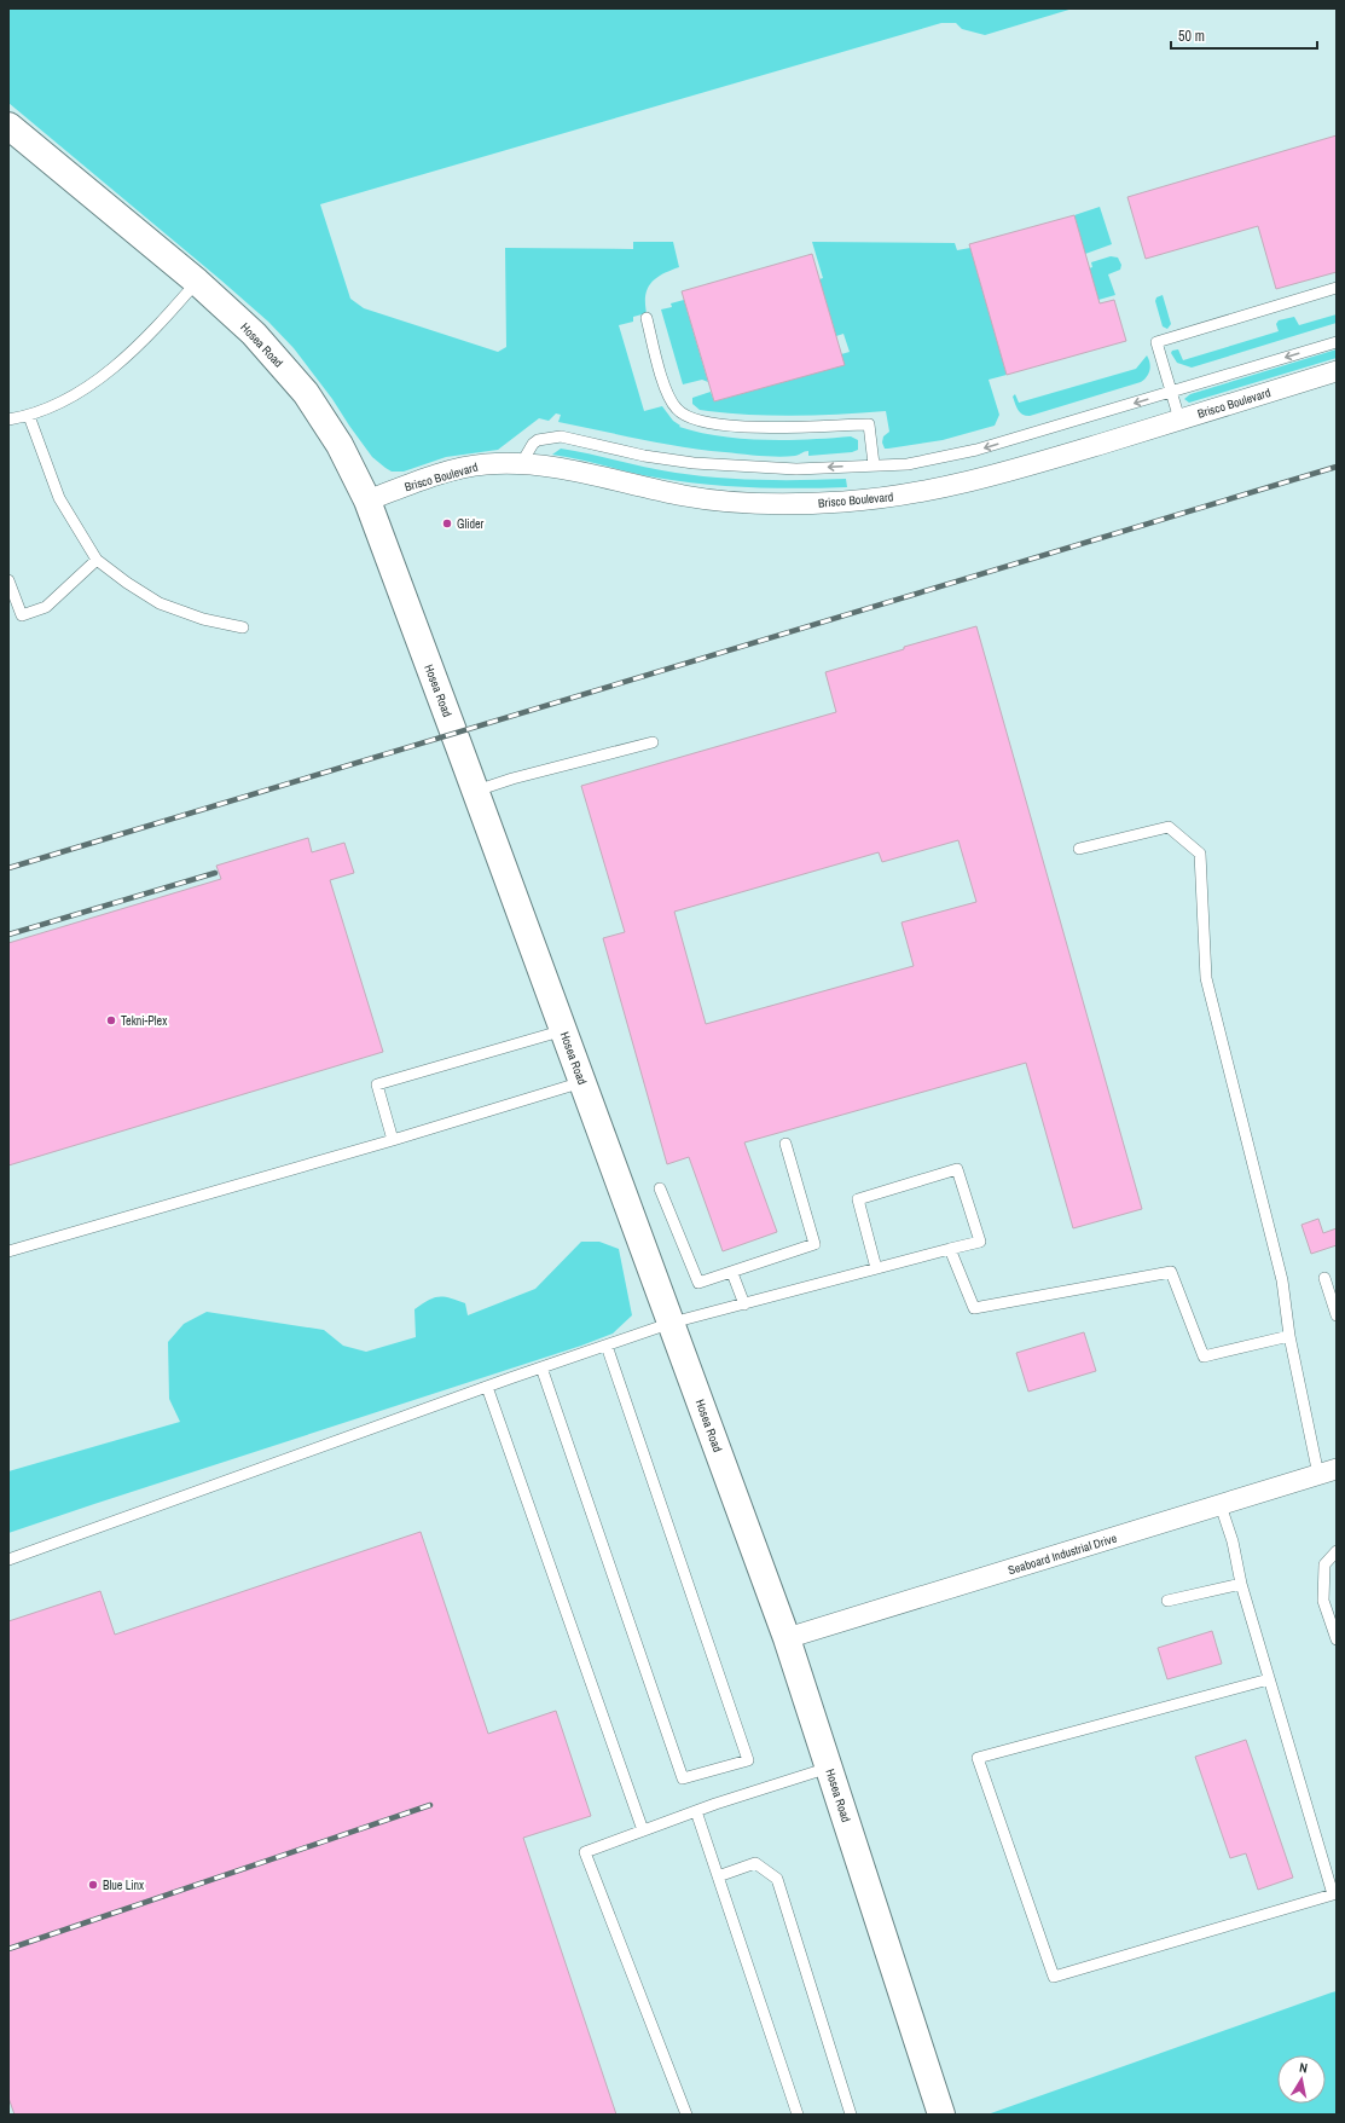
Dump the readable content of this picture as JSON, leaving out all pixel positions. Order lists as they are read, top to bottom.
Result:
{
  "streets": {
    "street": ["Hosea Road", "Brisco Boulevard", "Seaboard Industrial Drive"]
  },
  "crossings": [
    ["Hosea Road", "Brisco Boulevard"],
    ["Hosea Road", "Seaboard Industrial Drive"]
  ],
  "places": ["Glider", "Tekni-Plex", "Blue Linx"],
  "scale_bar": "50 m",
  "north": "top"
}
